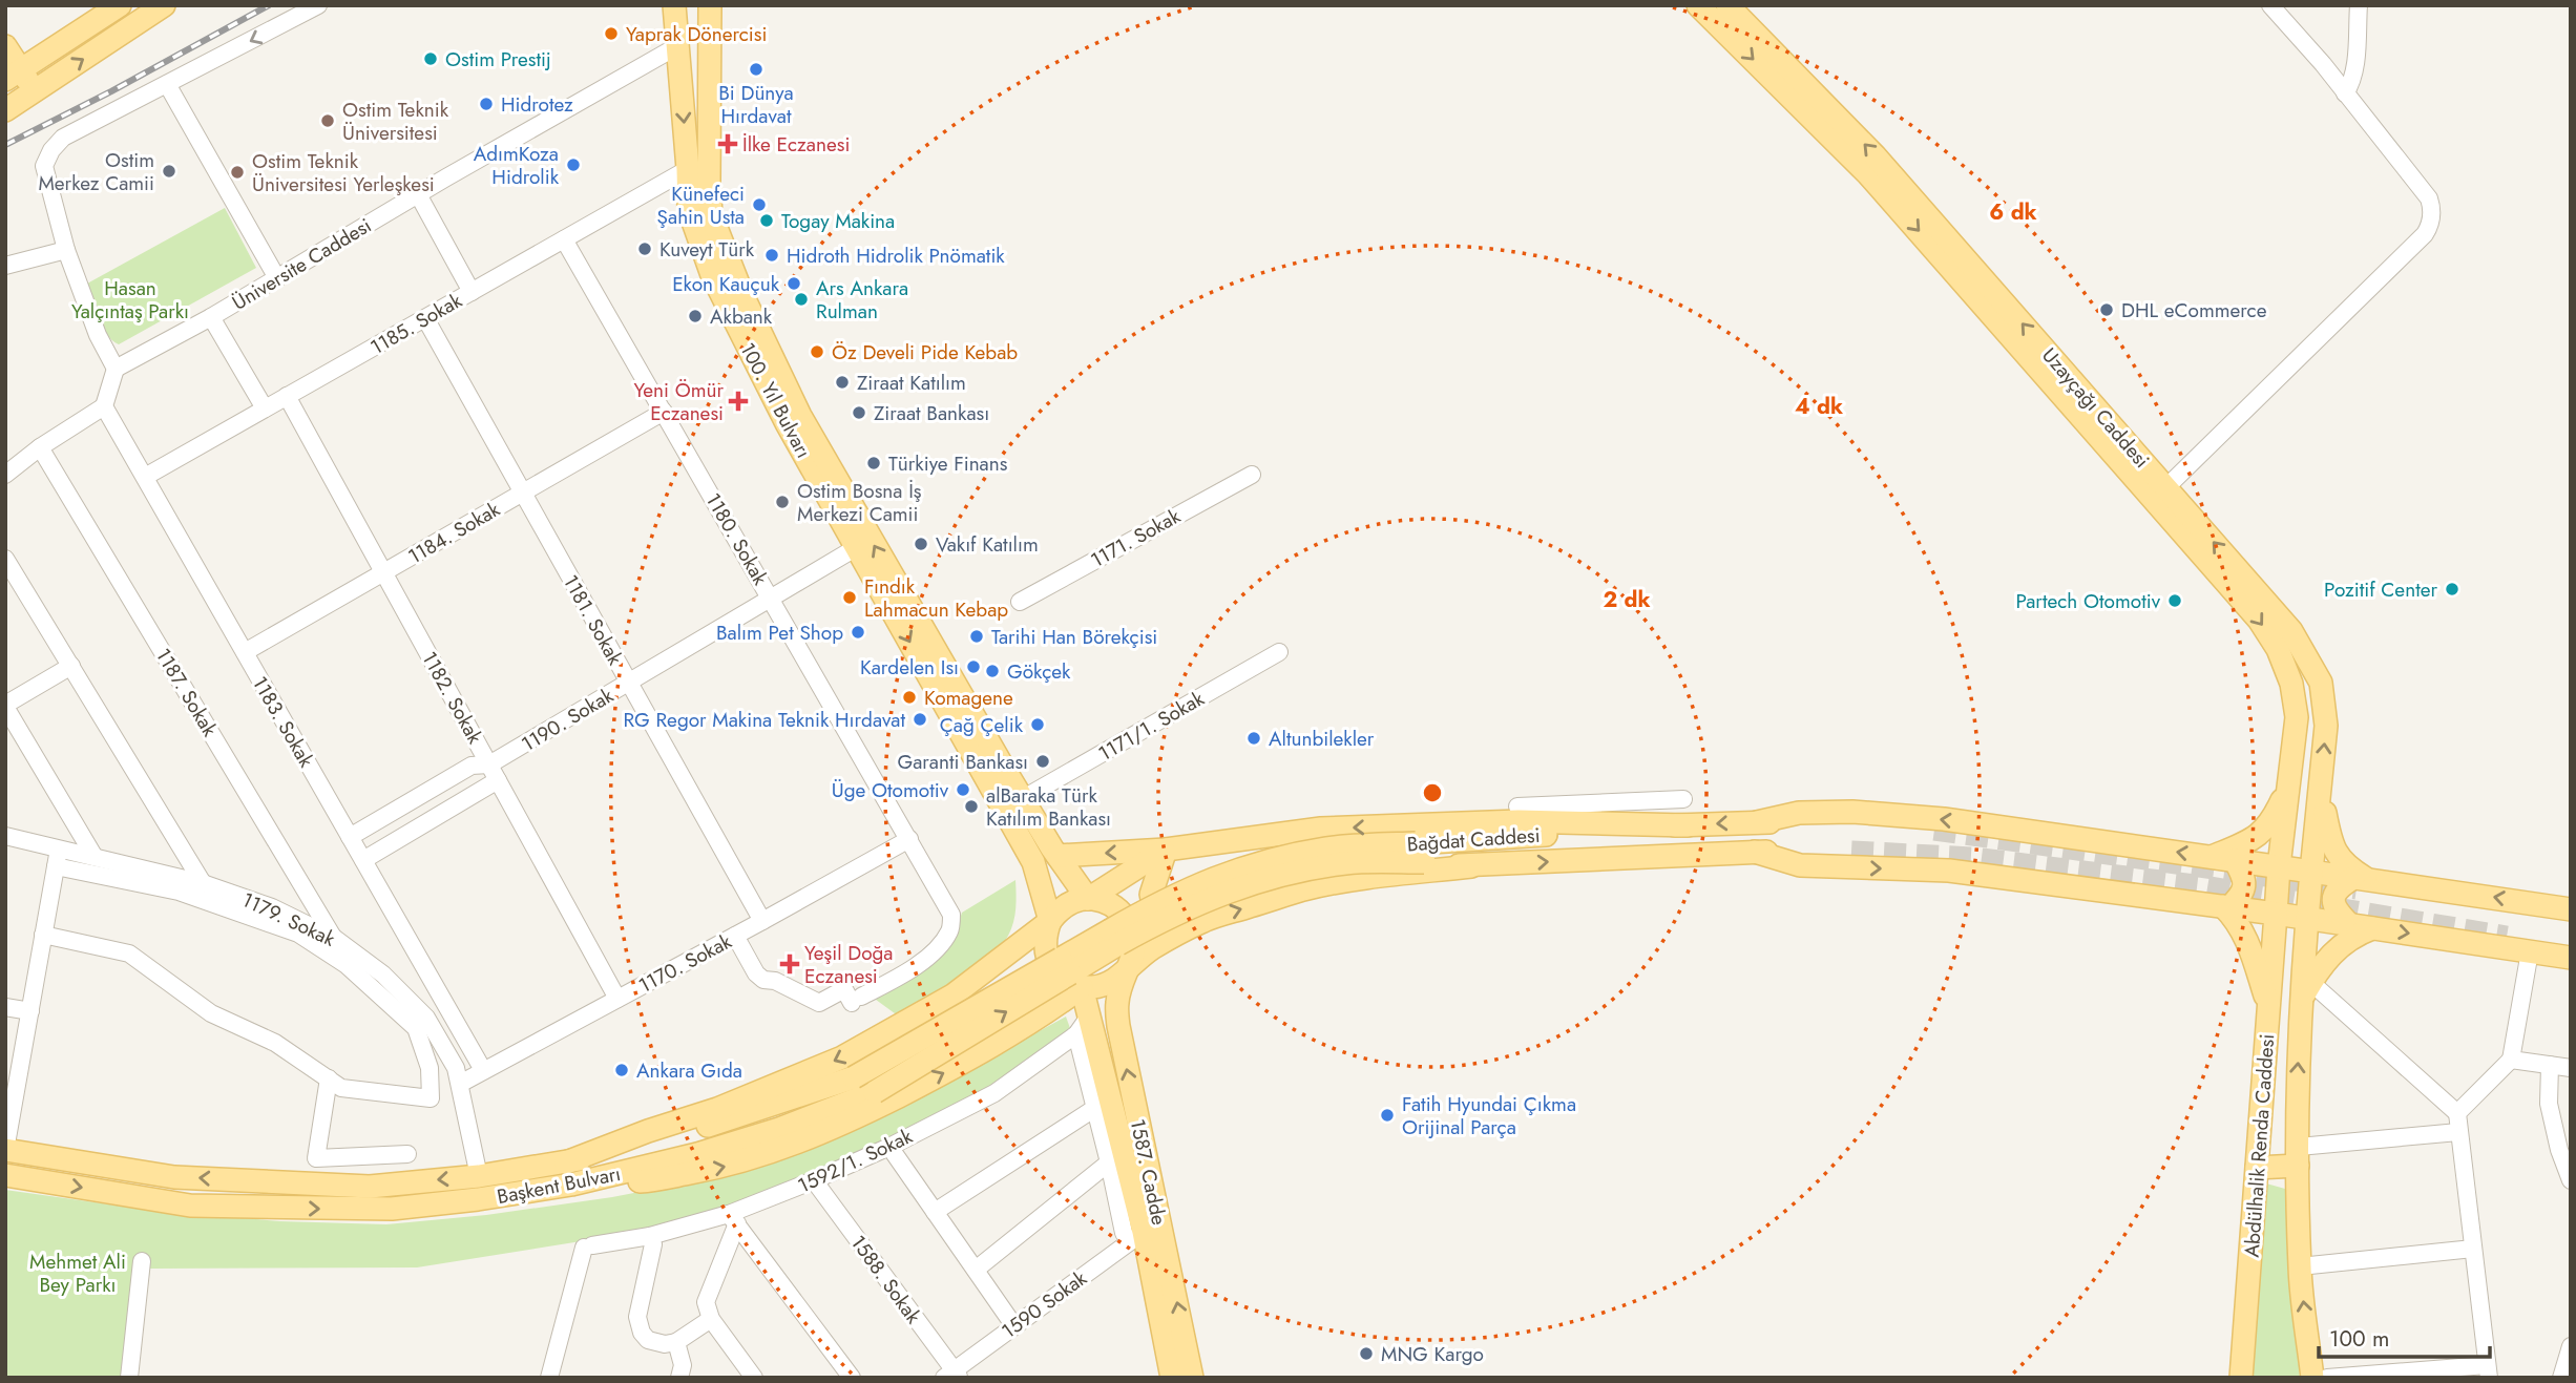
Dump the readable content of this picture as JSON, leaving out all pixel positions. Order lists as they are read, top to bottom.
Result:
{
  "streets": {
    "main road": [
      "100. Yıl Bulvarı",
      "Uzayçağı Caddesi",
      "Bağdat Caddesi",
      "Abdülhalik Renda Caddesi",
      "1587. Cadde",
      "Başkent Bulvarı"
    ],
    "street": [
      "Üniversite Caddesi",
      "1185. Sokak",
      "1184. Sokak",
      "1171. Sokak",
      "1180. Sokak",
      "1181. Sokak",
      "1187. Sokak",
      "1182. Sokak",
      "1190. Sokak",
      "1183. Sokak",
      "1171/1. Sokak",
      "1179. Sokak",
      "1170. Sokak",
      "1592/1. Sokak",
      "1588. Sokak",
      "1590 Sokak"
    ]
  },
  "crossings": [
    ["Üniversite Caddesi", "100. Yıl Bulvarı"],
    ["1185. Sokak", "100. Yıl Bulvarı"],
    ["1185. Sokak", "1180. Sokak"],
    ["1185. Sokak", "1181. Sokak"],
    ["1185. Sokak", "1182. Sokak"],
    ["1185. Sokak", "1183. Sokak"],
    ["100. Yıl Bulvarı", "1190. Sokak"],
    ["100. Yıl Bulvarı", "1171/1. Sokak"],
    ["100. Yıl Bulvarı", "1587. Cadde"],
    ["Uzayçağı Caddesi", "Abdülhalik Renda Caddesi"],
    ["1184. Sokak", "1180. Sokak"],
    ["1184. Sokak", "1181. Sokak"],
    ["1184. Sokak", "1182. Sokak"],
    ["1184. Sokak", "1183. Sokak"],
    ["1180. Sokak", "1190. Sokak"],
    ["1180. Sokak", "1170. Sokak"],
    ["1181. Sokak", "1190. Sokak"],
    ["1181. Sokak", "1170. Sokak"],
    ["1187. Sokak", "1179. Sokak"],
    ["1182. Sokak", "1190. Sokak"],
    ["1182. Sokak", "1170. Sokak"],
    ["1190. Sokak", "1183. Sokak"],
    ["1183. Sokak", "1170. Sokak"],
    ["Bağdat Caddesi", "1587. Cadde"],
    ["Bağdat Caddesi", "Başkent Bulvarı"],
    ["1179. Sokak", "1170. Sokak"],
    ["1179. Sokak", "Başkent Bulvarı"],
    ["1592/1. Sokak", "1587. Cadde"],
    ["1592/1. Sokak", "1588. Sokak"],
    ["1587. Cadde", "Başkent Bulvarı"],
    ["1587. Cadde", "1590 Sokak"],
    ["1588. Sokak", "1590 Sokak"]
  ],
  "parks": ["Hasan Yalçıntaş Parkı", "Mehmet Ali Bey Parkı"],
  "places": {
    "other": [
      "Yaprak Dönercisi",
      "Ostim Prestij",
      "Bi Dünya Hırdavat",
      "Hidrotez",
      "Ostim Teknik Üniversitesi",
      "AdımKoza Hidrolik",
      "Ostim Merkez Camii",
      "Ostim Teknik Üniversitesi Yerleşkesi",
      "Künefeci Şahin Usta",
      "Togay Makina",
      "Kuveyt Türk",
      "Hidroth Hidrolik Pnömatik",
      "Ekon Kauçuk",
      "Ars Ankara Rulman",
      "DHL eCommerce",
      "Akbank",
      "Öz Develi Pide Kebab",
      "Ziraat Katılım",
      "Ziraat Bankası",
      "Türkiye Finans",
      "Ostim Bosna İş Merkezi Camii",
      "Vakıf Katılım",
      "Pozitif Center",
      "Fındık Lahmacun Kebap",
      "Partech Otomotiv",
      "Balım Pet Shop",
      "Tarihi Han Börekçisi",
      "Kardelen Isı",
      "Gökçek",
      "Komagene",
      "RG Regor Makina Teknik Hırdavat",
      "Çağ Çelik",
      "Altunbilekler",
      "Garanti Bankası",
      "Üge Otomotiv",
      "alBaraka Türk Katılım Bankası",
      "Ankara Gıda",
      "Fatih Hyundai Çıkma Orijinal Parça",
      "MNG Kargo"
    ],
    "health": ["İlke Eczanesi", "Yeni Ömür Eczanesi", "Yeşil Doğa Eczanesi"]
  },
  "scale_bar": "100 m",
  "rings": ["6 dk", "4 dk", "2 dk"]
}
